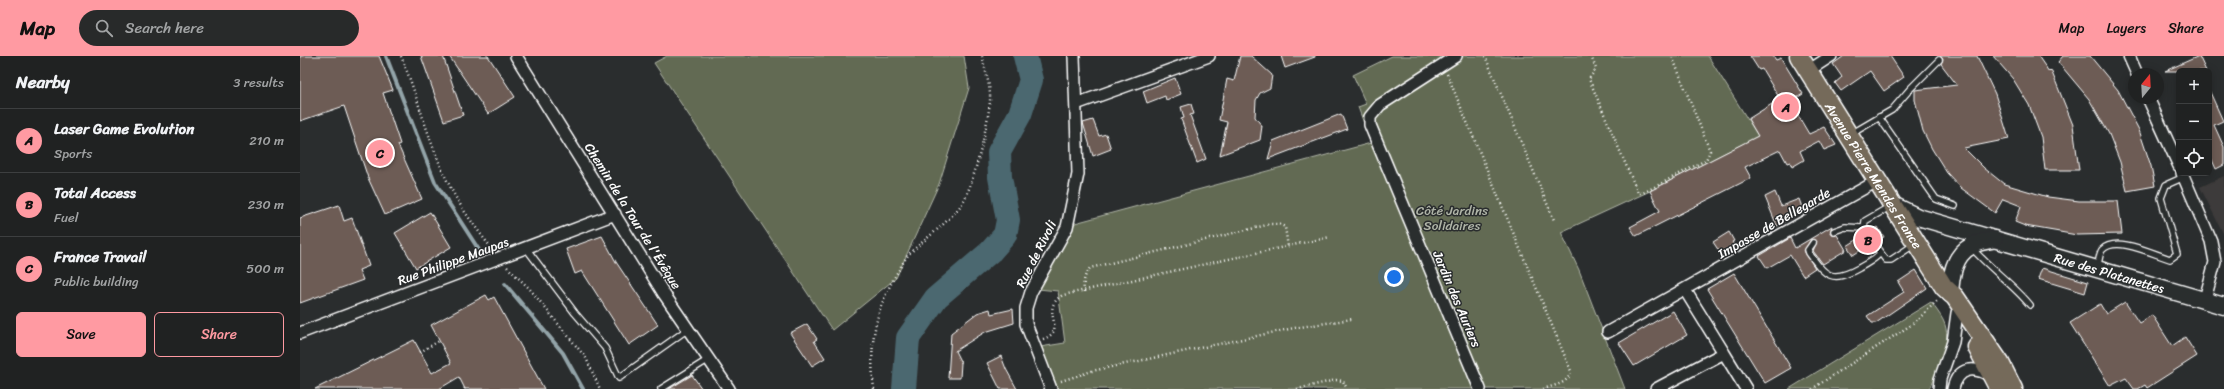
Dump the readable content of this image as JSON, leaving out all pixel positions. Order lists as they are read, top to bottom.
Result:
{
  "streets": {
    "main road": ["Avenue Pierre Mendes France"],
    "street": [
      "Chemin de la Tour de l'Évêque",
      "Impasse de Bellegarde",
      "Rue de Rivoli",
      "Rue Philippe Maupas",
      "Rue des Platanettes",
      "Jardin des Auriers"
    ]
  },
  "crossings": [
    ["Avenue Pierre Mendes France", "Impasse de Bellegarde"],
    ["Avenue Pierre Mendes France", "Rue des Platanettes"],
    ["Chemin de la Tour de l'Évêque", "Rue Philippe Maupas"]
  ],
  "parks": ["Côté Jardins Solidaires"],
  "north": "top",
  "page": {
    "header": "Map",
    "search": "Search here",
    "nav": ["Map", "Layers", "Share"],
    "heading": ["Nearby", "3 results"],
    "map_buttons": ["+", "−"],
    "pins": ["A", "C", "B"],
    "list": [
      {
        "mark": "A",
        "name": "Laser Game Evolution",
        "note": "Sports",
        "value": "210 m"
      },
      {
        "mark": "B",
        "name": "Total Access",
        "note": "Fuel",
        "value": "230 m"
      },
      {
        "mark": "C",
        "name": "France Travail",
        "note": "Public building",
        "value": "500 m"
      }
    ],
    "buttons": ["Save", "Share"]
  }
}
